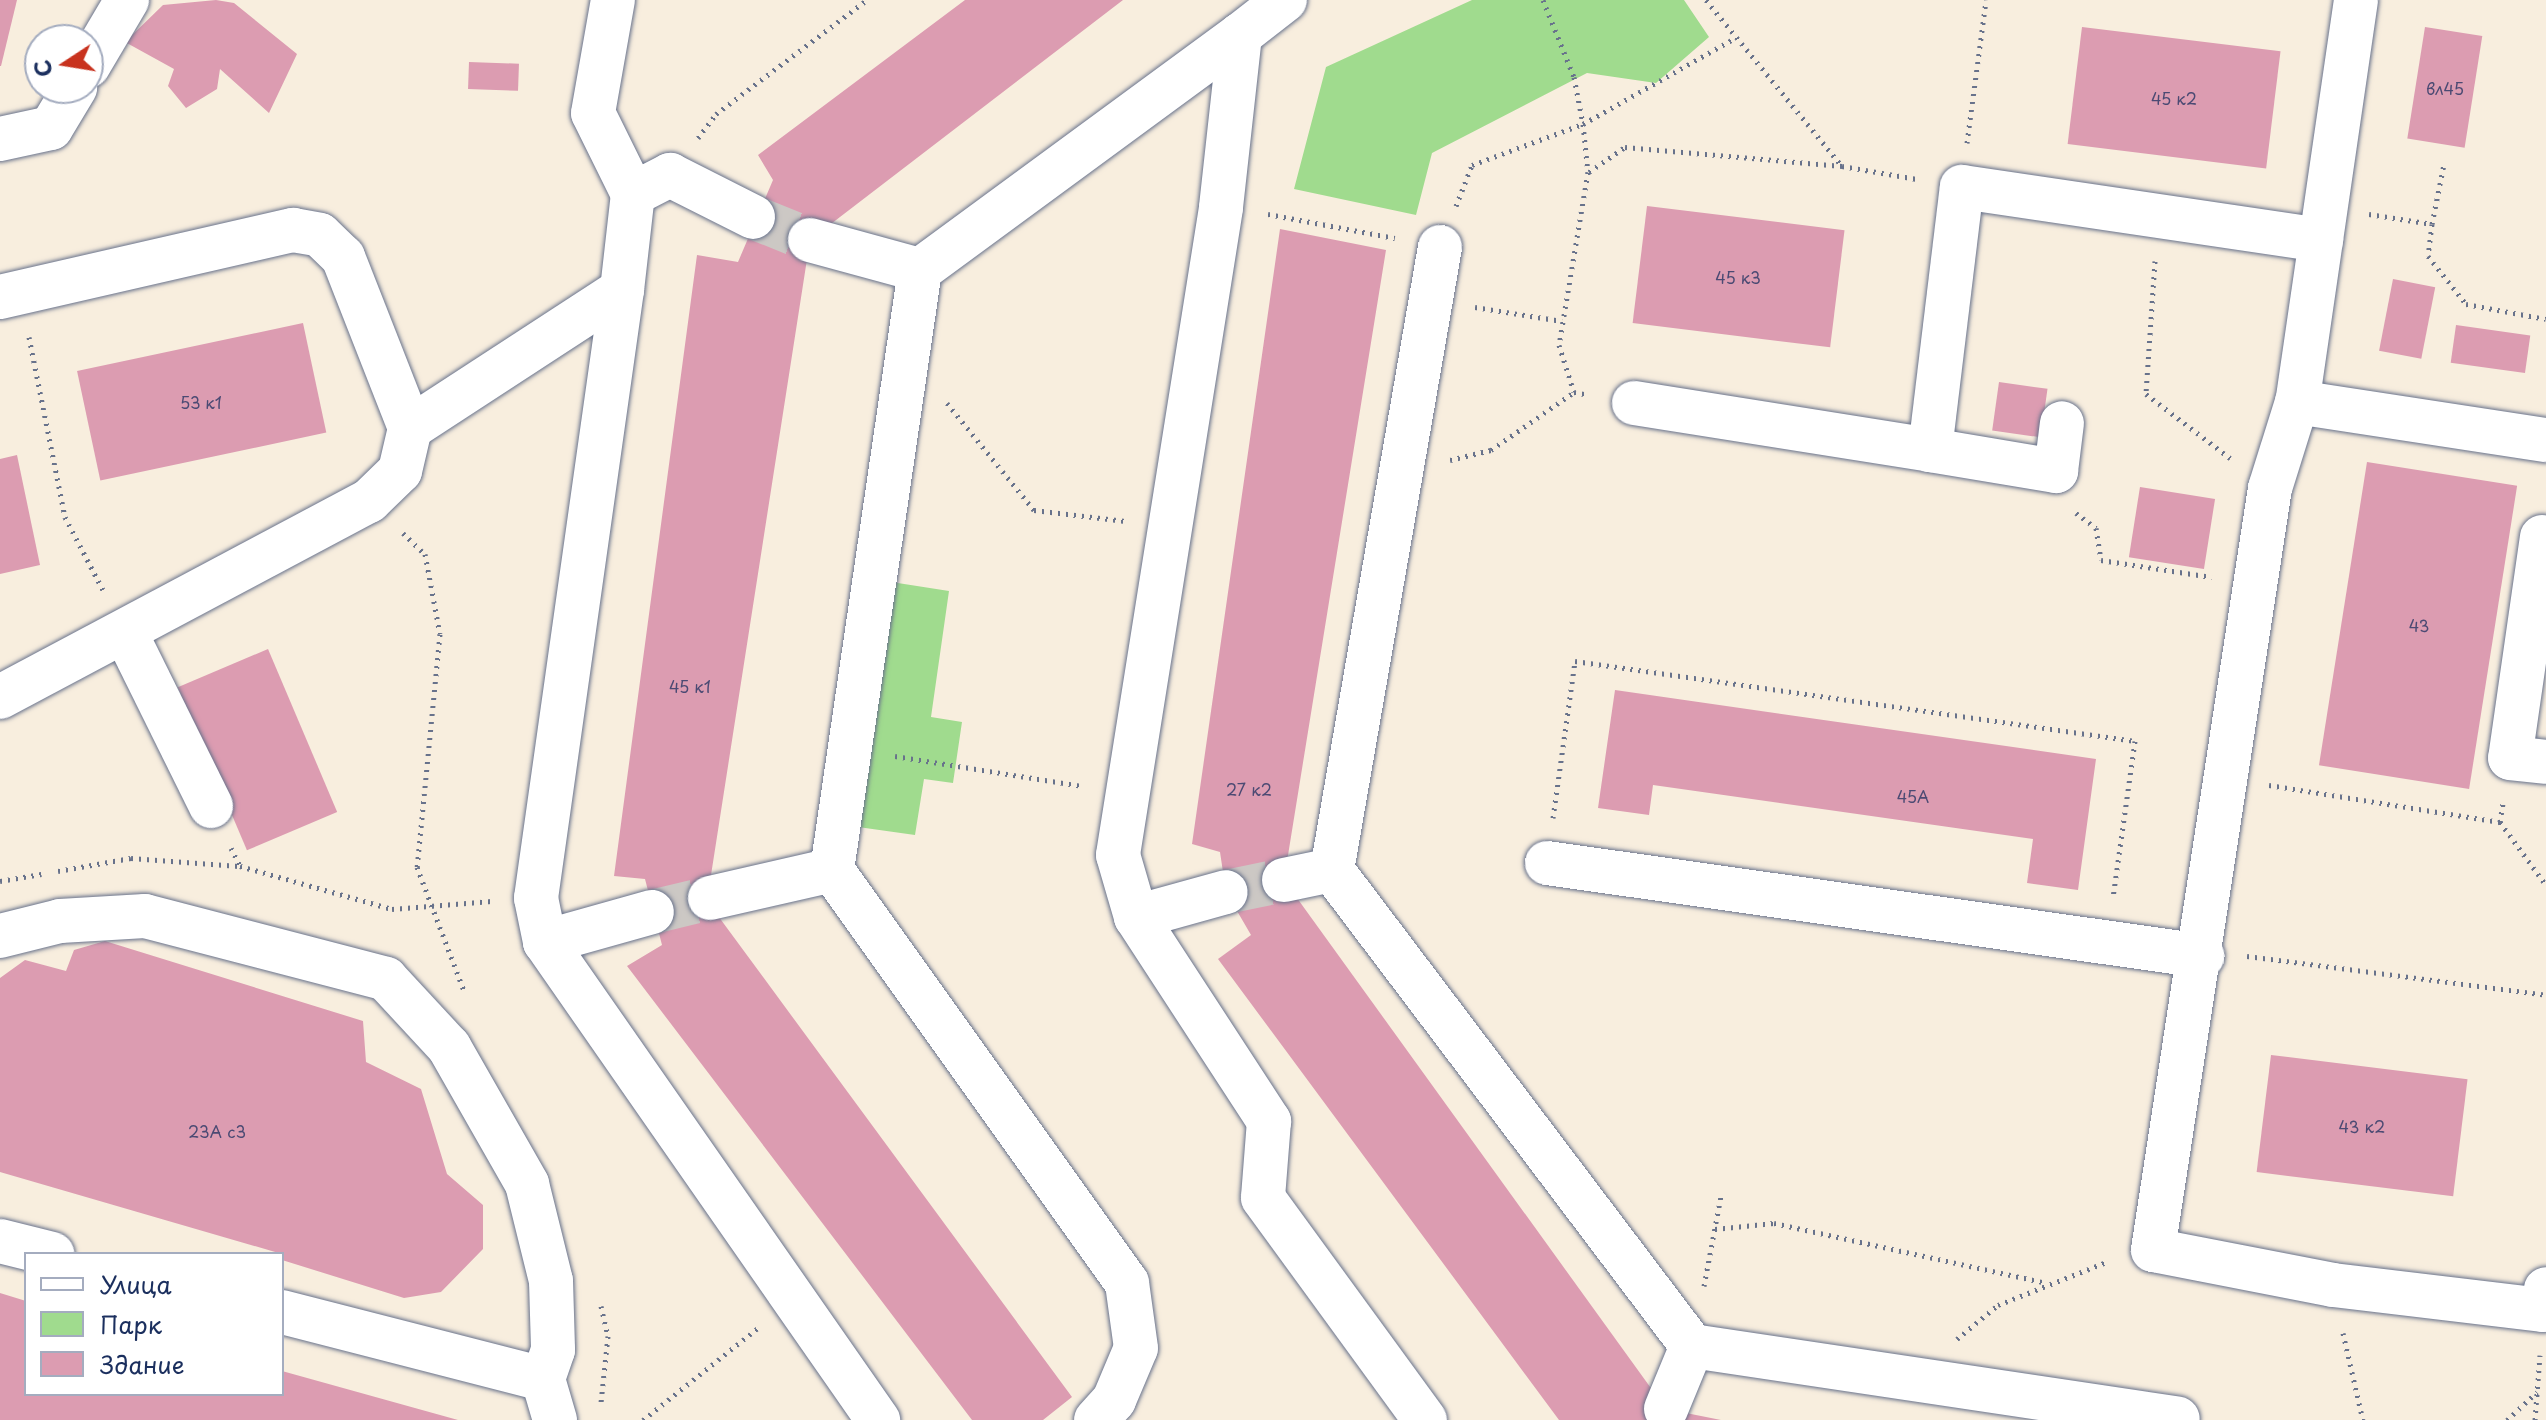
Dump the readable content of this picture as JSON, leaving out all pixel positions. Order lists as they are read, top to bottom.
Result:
{
  "house_numbers": [
    "вл45",
    "45 к2",
    "45 к3",
    "53 к1",
    "43",
    "45 к1",
    "27 к2",
    "45А",
    "43 к2",
    "23А с3"
  ],
  "legend": ["Улица", "Парк", "Здание"],
  "north": "left"
}
